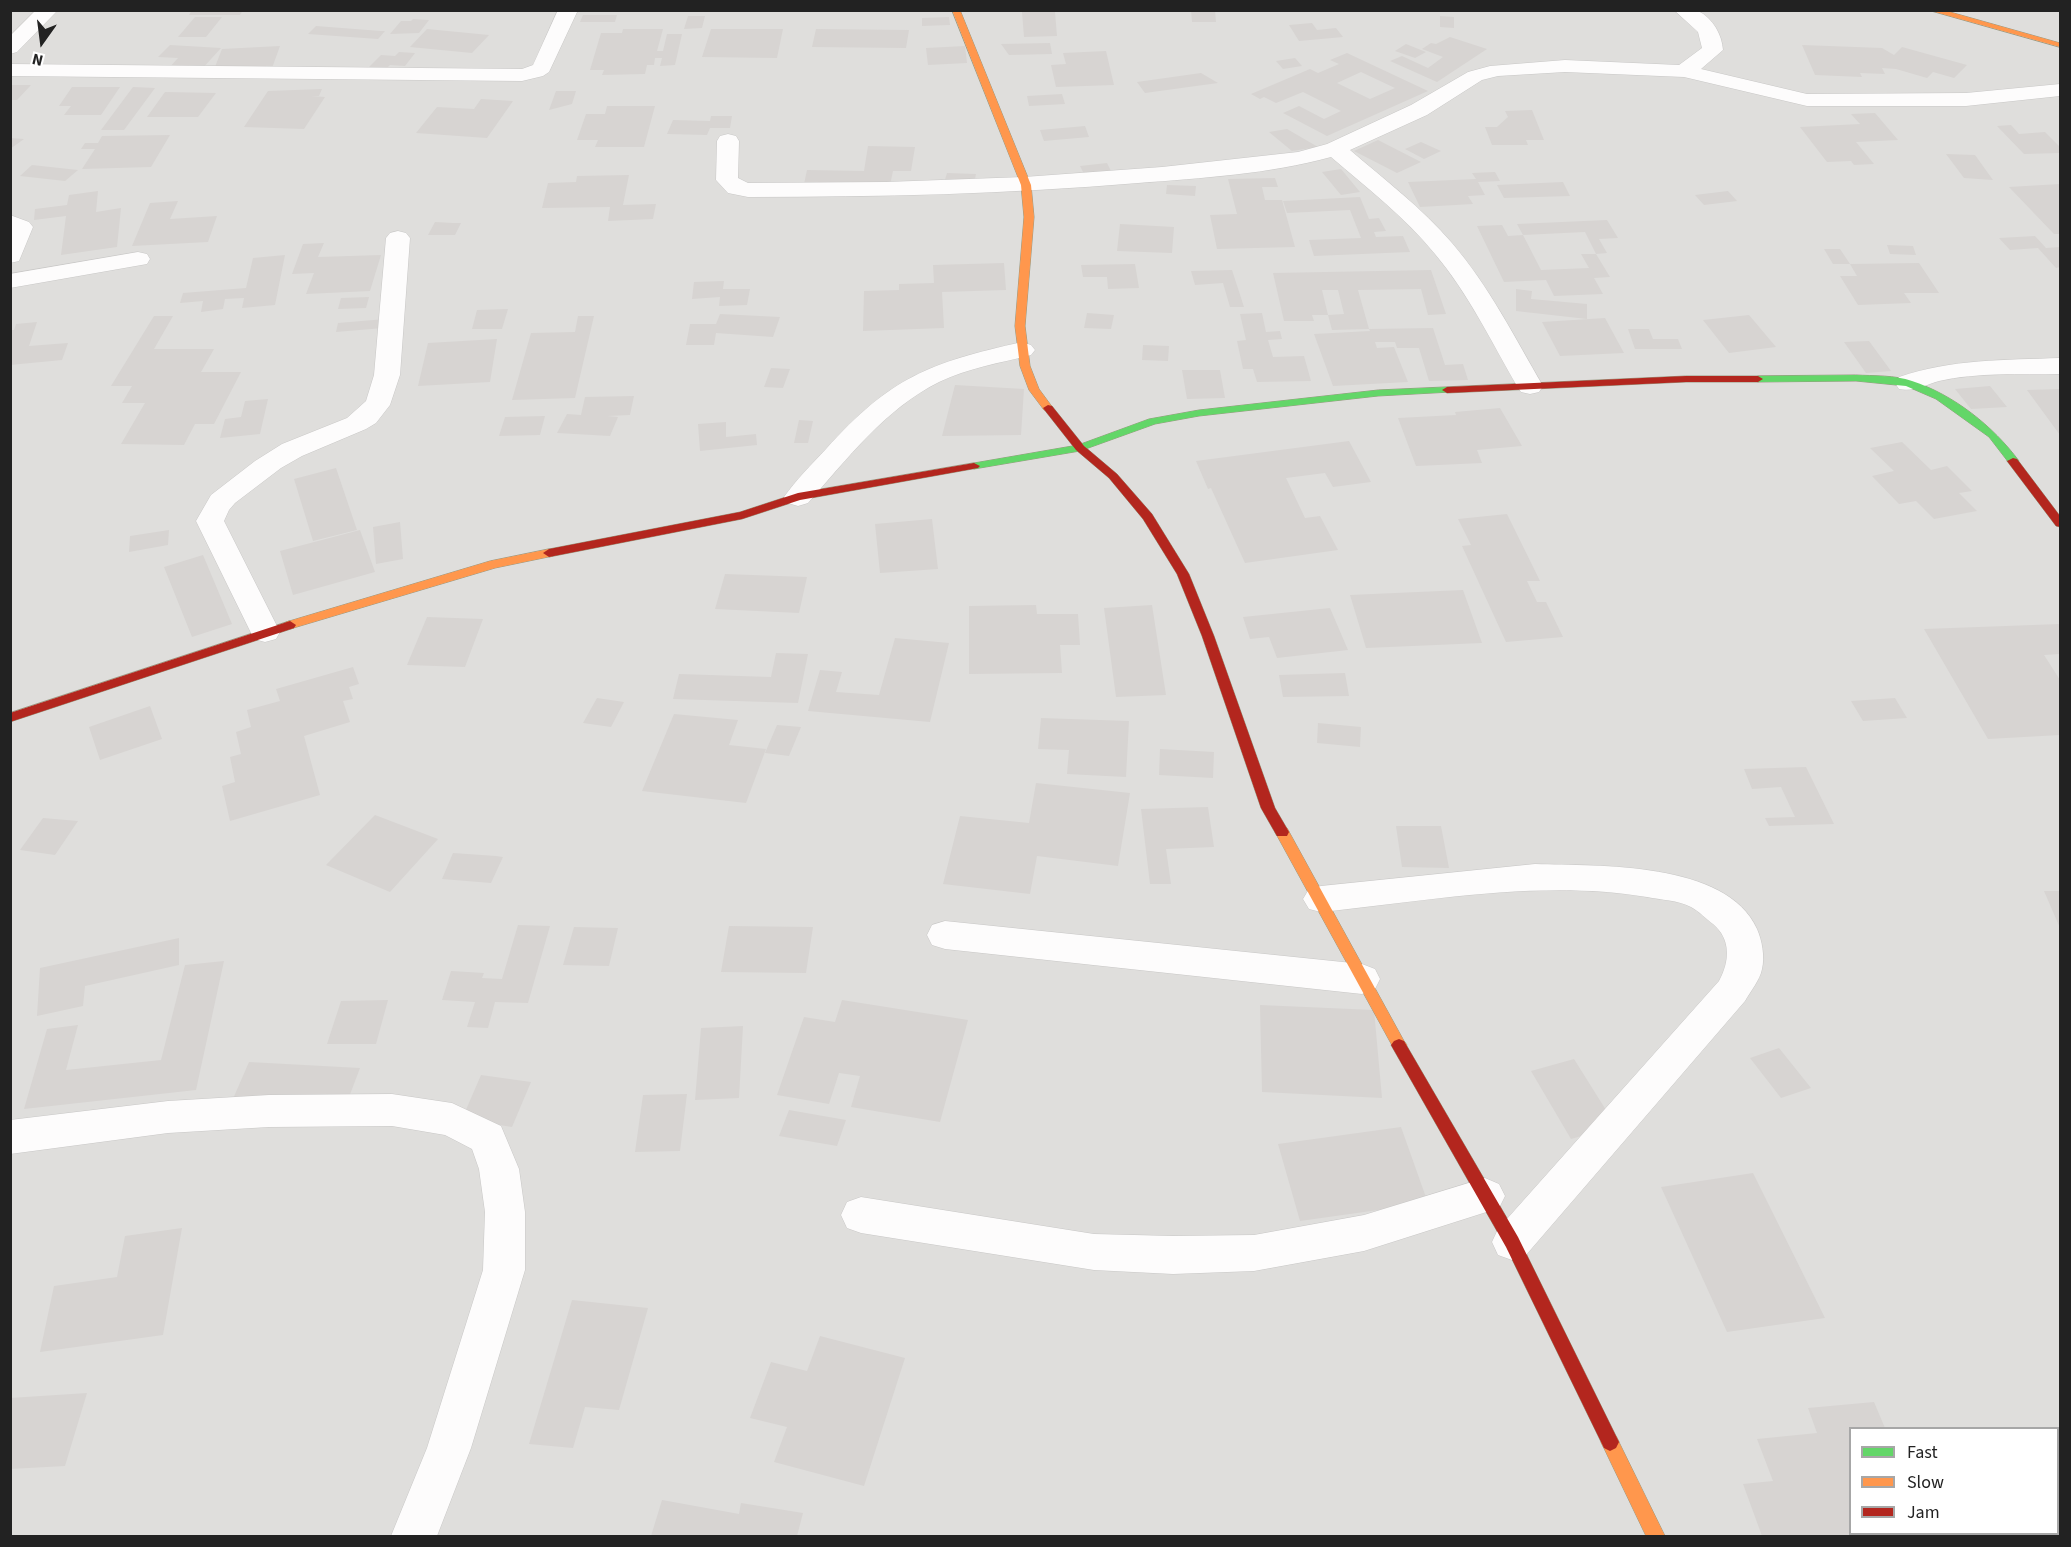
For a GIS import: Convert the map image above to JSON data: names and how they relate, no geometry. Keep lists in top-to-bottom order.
{
  "legend": ["Fast", "Slow", "Jam"],
  "north": "bottom"
}
